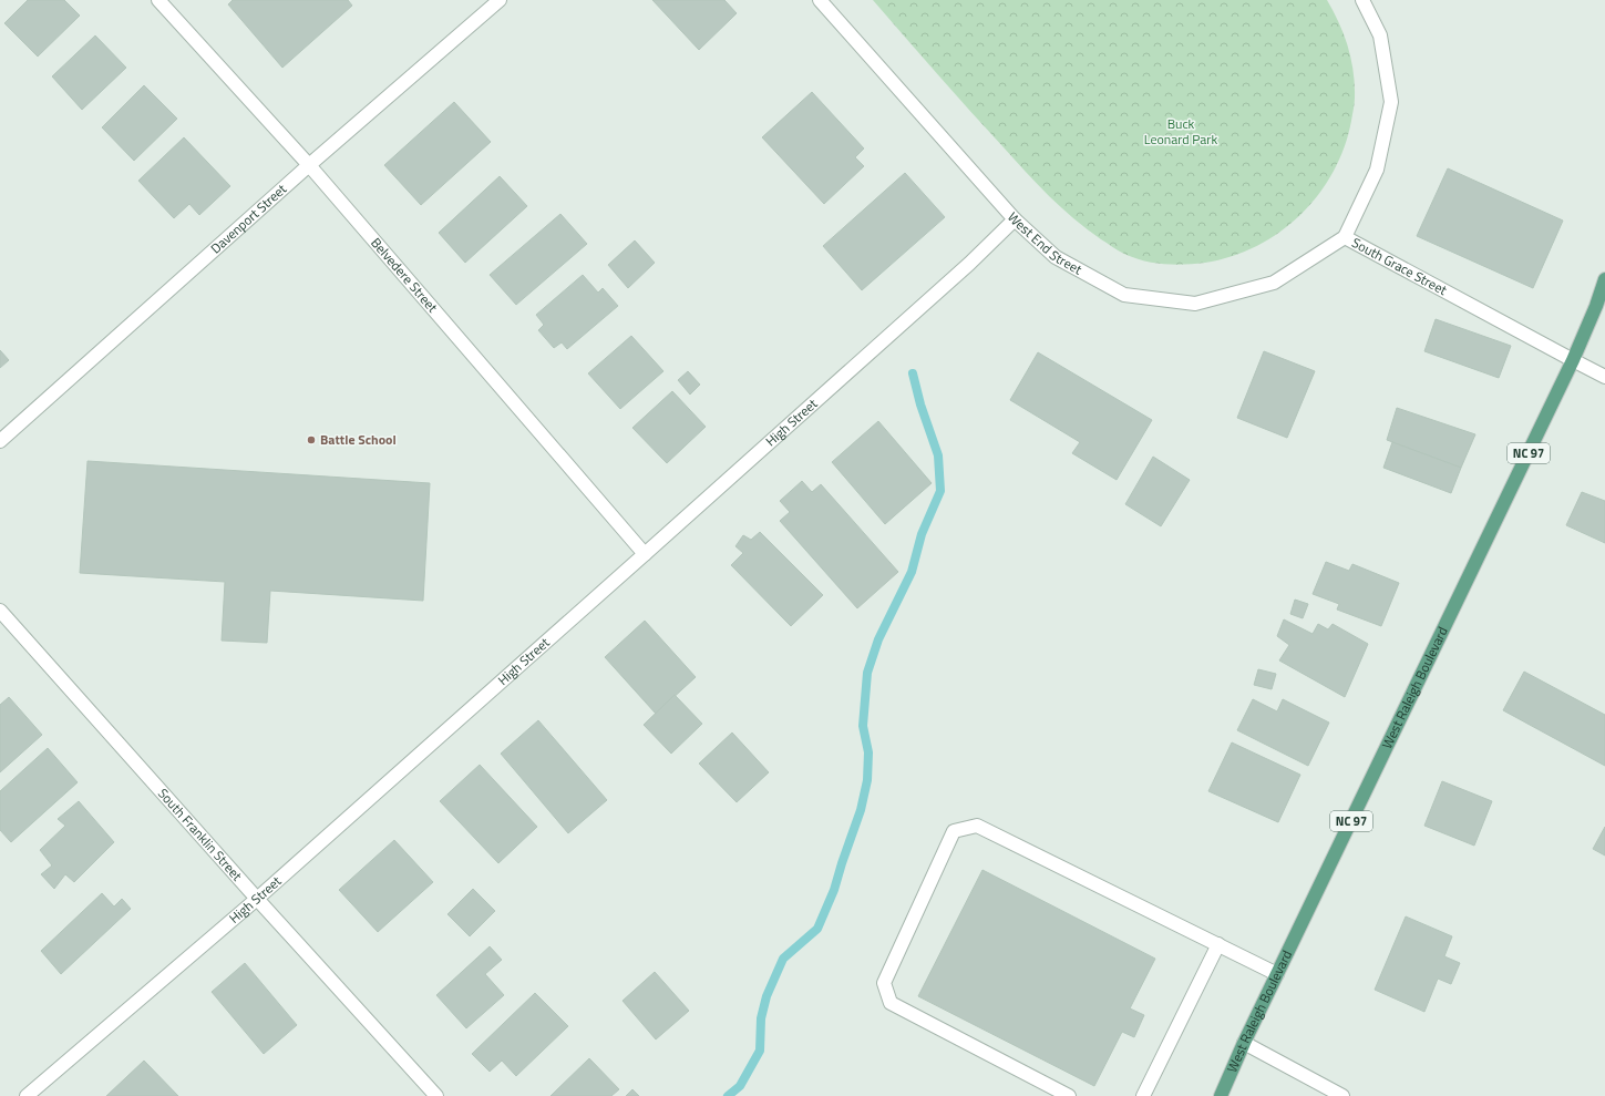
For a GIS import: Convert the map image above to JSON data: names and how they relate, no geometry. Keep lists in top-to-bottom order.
{
  "streets": {
    "main road": ["NC 97", "West Raleigh Boulevard"],
    "street": [
      "Davenport Street",
      "West End Street",
      "South Grace Street",
      "Belvedere Street",
      "High Street",
      "South Franklin Street"
    ]
  },
  "crossings": [
    ["Davenport Street", "Belvedere Street"],
    ["West End Street", "South Grace Street"],
    ["West End Street", "High Street"],
    ["South Grace Street", "West Raleigh Boulevard"],
    ["Belvedere Street", "High Street"],
    ["High Street", "South Franklin Street"]
  ],
  "parks": ["Buck Leonard Park"],
  "places": ["Battle School"]
}
